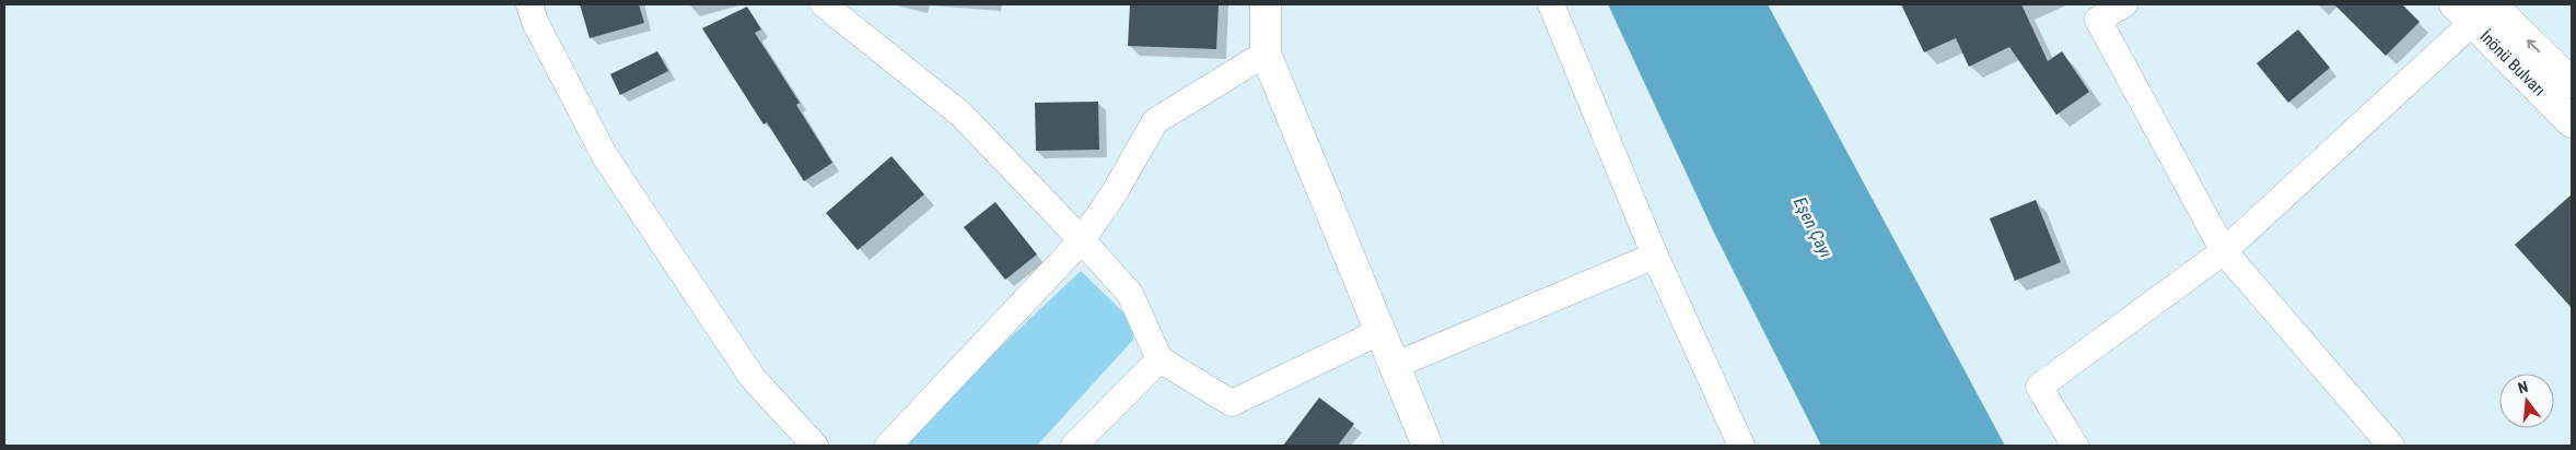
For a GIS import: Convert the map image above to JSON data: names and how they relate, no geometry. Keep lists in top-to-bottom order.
{
  "streets": {
    "street": ["İnönü Bulvarı"]
  },
  "water": ["Eşen Çayı"],
  "north": "top"
}
